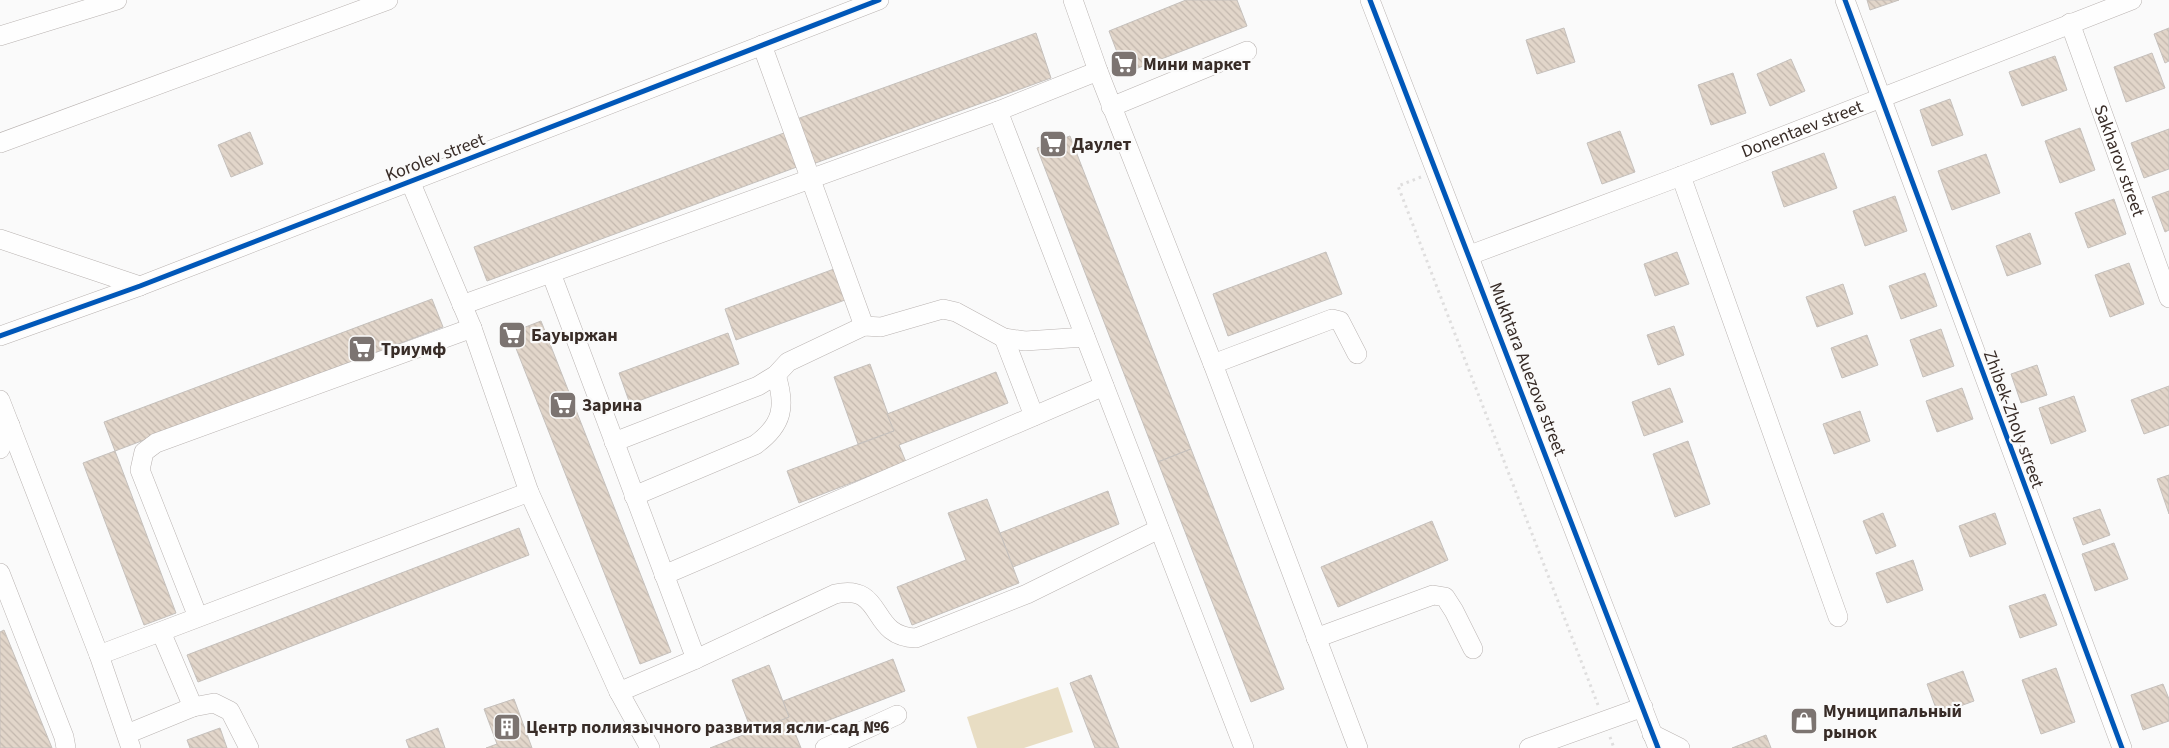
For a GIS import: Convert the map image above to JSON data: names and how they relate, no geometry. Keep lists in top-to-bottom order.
{
  "streets": {
    "street": [
      "Donentaev street",
      "Korolev street",
      "Sakharov street",
      "Mukhtara Auezova street",
      "Zhibek-Zholy street"
    ]
  },
  "crossings": [
    ["Donentaev street", "Sakharov street"],
    ["Donentaev street", "Mukhtara Auezova street"],
    ["Donentaev street", "Zhibek-Zholy street"]
  ],
  "places": {
    "supermarket": [
      "Мини маркет",
      "Даулет",
      "Бауыржан",
      "Триумф",
      "Зарина"
    ],
    "shop": ["Муниципальный рынок"],
    "building": ["Центр полиязычного развития ясли-сад №6"]
  }
}
